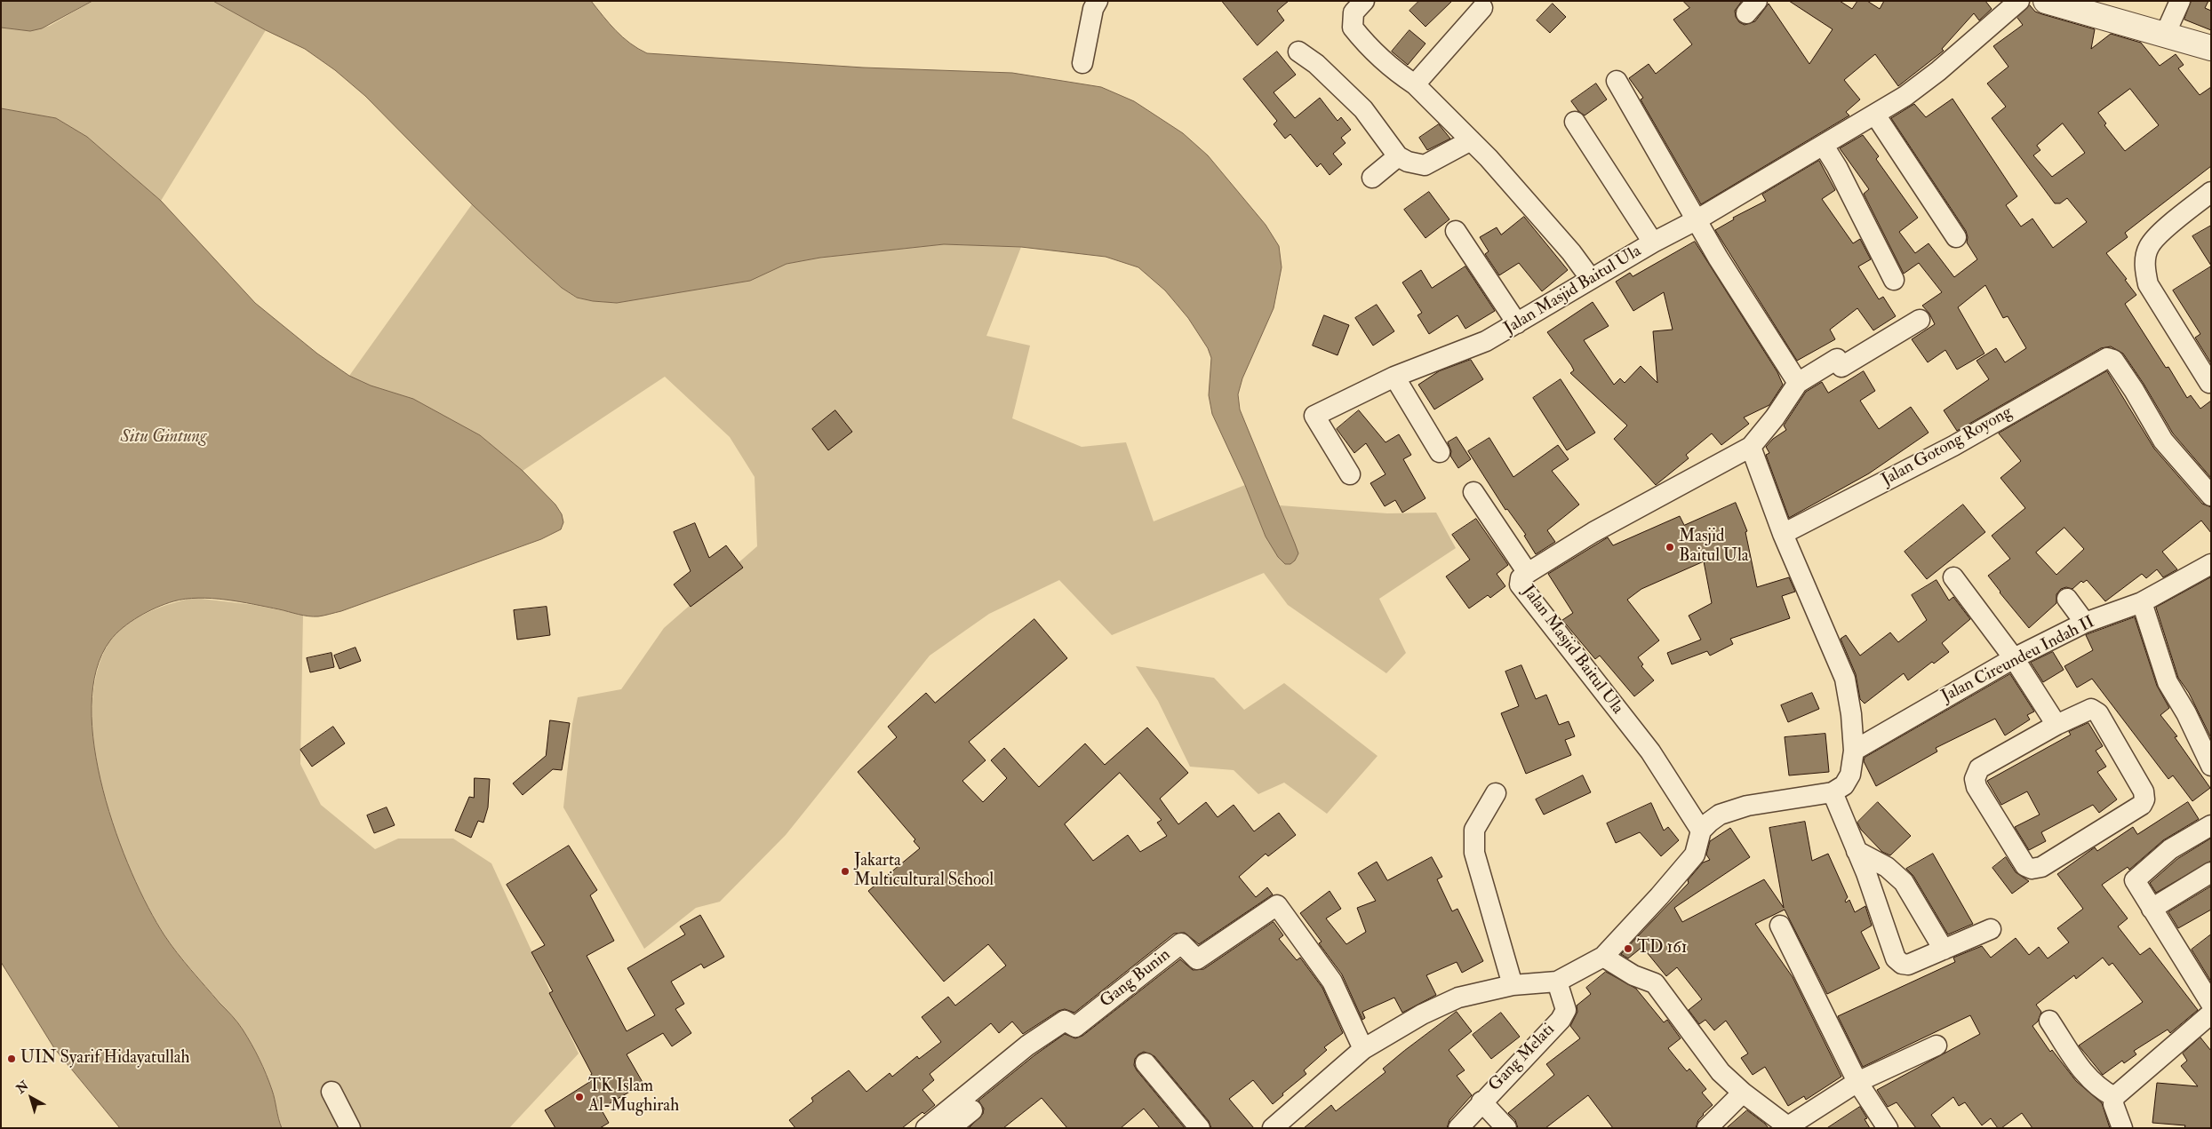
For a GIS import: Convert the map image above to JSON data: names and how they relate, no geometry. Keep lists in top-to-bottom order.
{
  "streets": {
    "street": [
      "Jalan Masjid Baitul Ula",
      "Jalan Gotong Royong",
      "Jalan Cireundeu Indah II",
      "Gang Bunin",
      "Gang Melati"
    ]
  },
  "water": ["Situ Gintung"],
  "places": [
    "Masjid Baitul Ula",
    "Jakarta Multicultural School",
    "TD 161",
    "UIN Syarif Hidayatullah",
    "TK Islam Al-Mughirah"
  ],
  "north": "top left"
}
